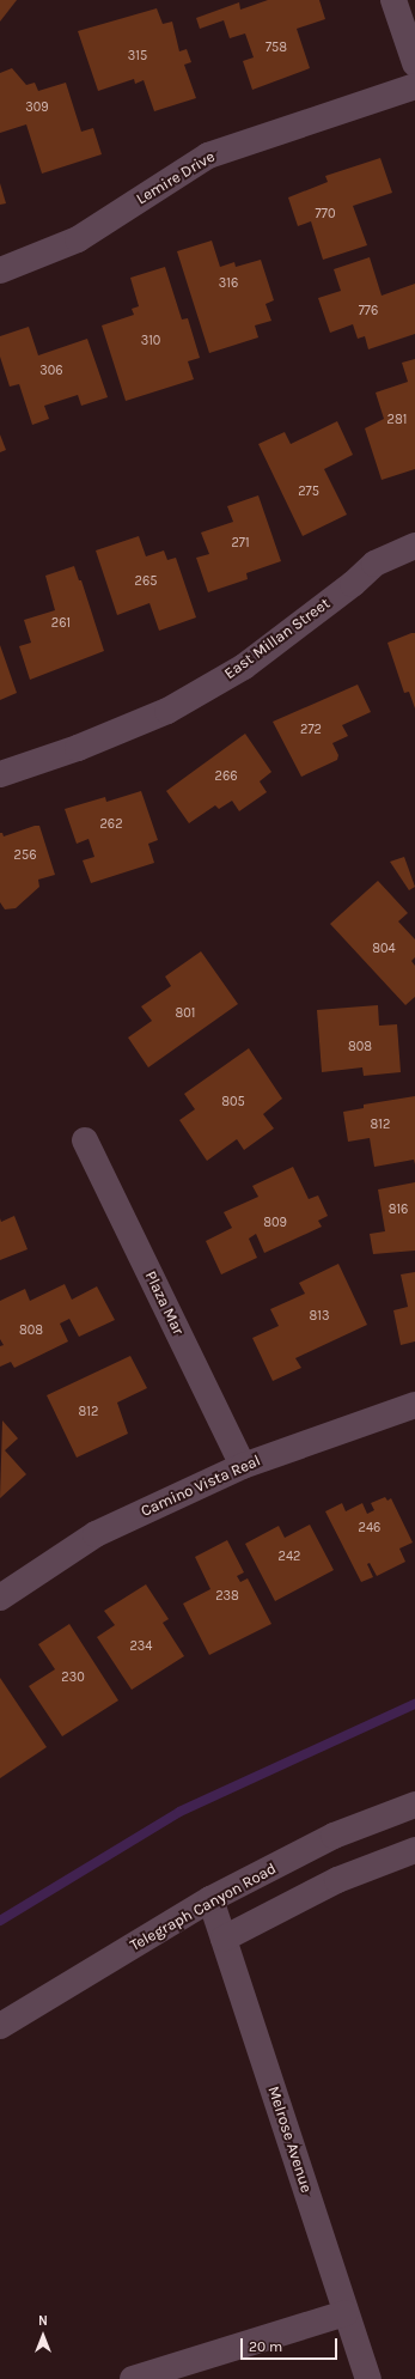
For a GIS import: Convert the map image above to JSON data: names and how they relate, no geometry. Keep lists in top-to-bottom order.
{
  "streets": {
    "street": [
      "Lemire Drive",
      "East Millan Street",
      "Plaza Mar",
      "Camino Vista Real",
      "Telegraph Canyon Road",
      "Melrose Avenue"
    ]
  },
  "crossings": [
    ["Plaza Mar", "Camino Vista Real"],
    ["Telegraph Canyon Road", "Melrose Avenue"]
  ],
  "house_numbers": [
    "758",
    "315",
    "309",
    "770",
    "316",
    "776",
    "310",
    "306",
    "281",
    "275",
    "271",
    "265",
    "261",
    "272",
    "266",
    "262",
    "256",
    "804",
    "801",
    "808",
    "805",
    "812",
    "816",
    "809",
    "813",
    "808",
    "812",
    "246",
    "242",
    "238",
    "234",
    "230"
  ],
  "scale_bar": "20 m",
  "north": "top"
}
